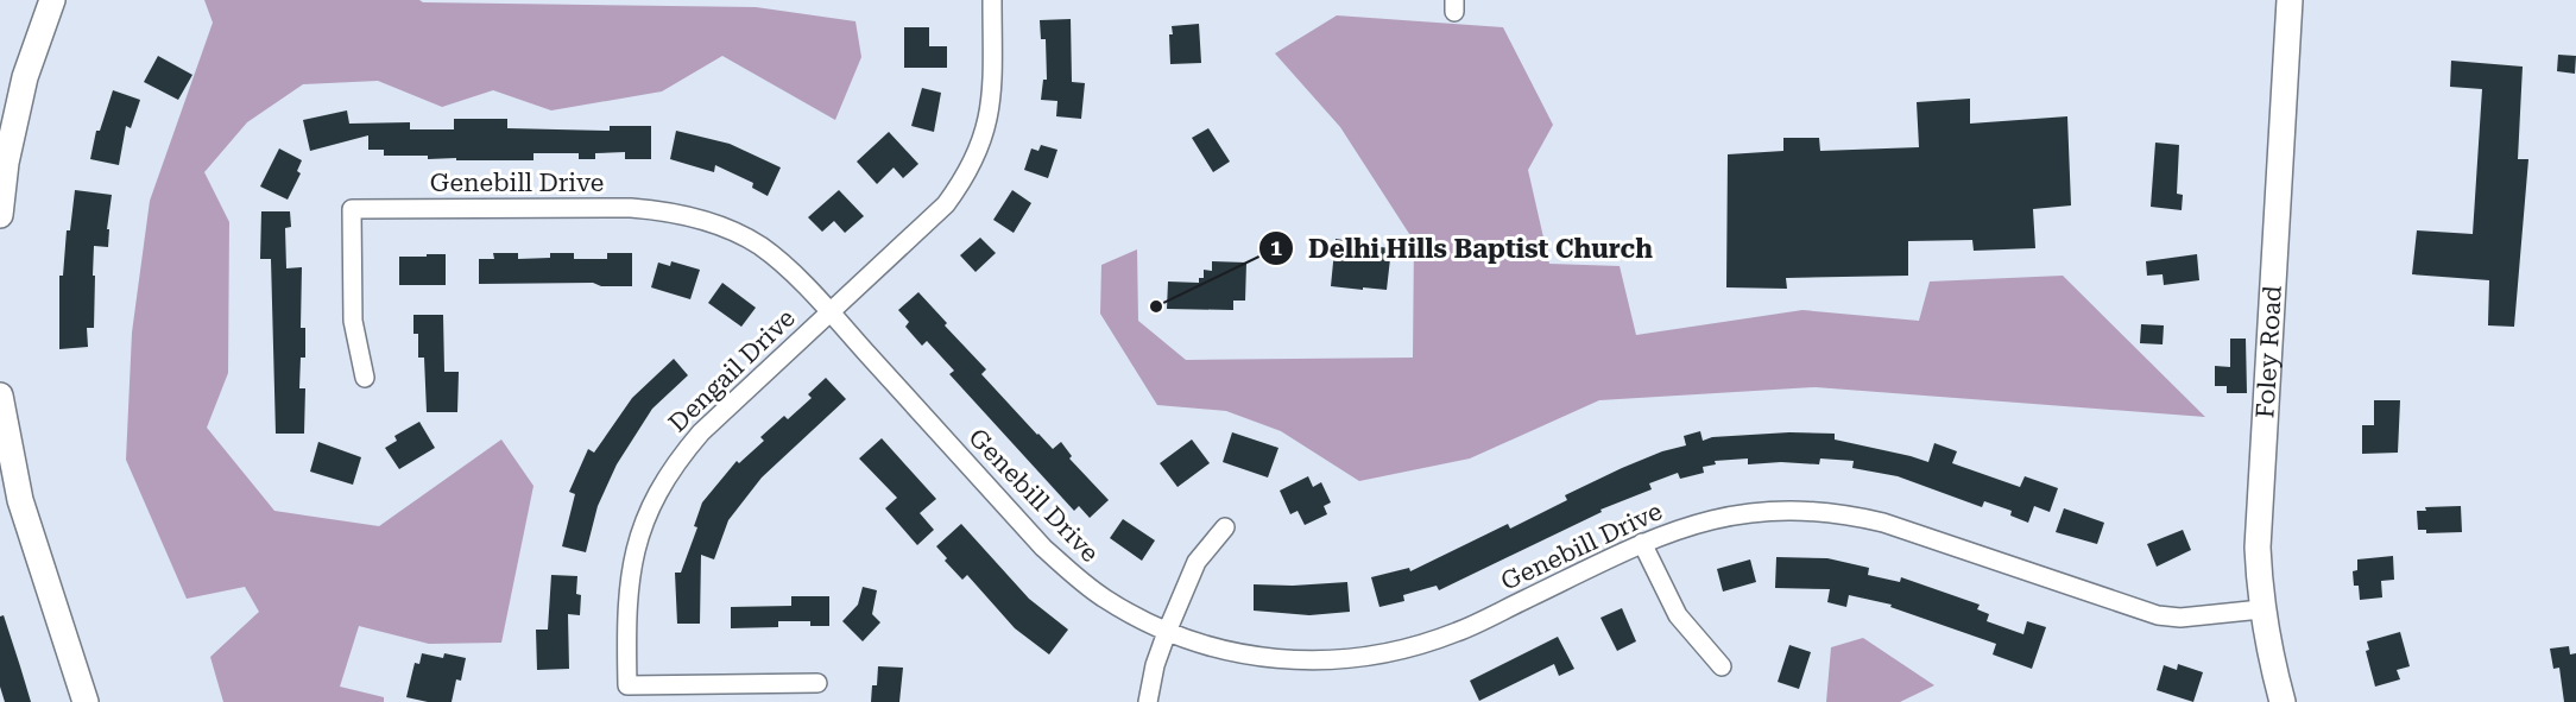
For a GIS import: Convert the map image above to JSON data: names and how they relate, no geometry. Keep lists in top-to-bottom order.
{
  "streets": {
    "street": ["Genebill Drive", "Foley Road", "Dengail Drive"]
  },
  "crossings": [
    ["Genebill Drive", "Foley Road"],
    ["Genebill Drive", "Dengail Drive"]
  ],
  "places": ["Delhi Hills Baptist Church"]
}
